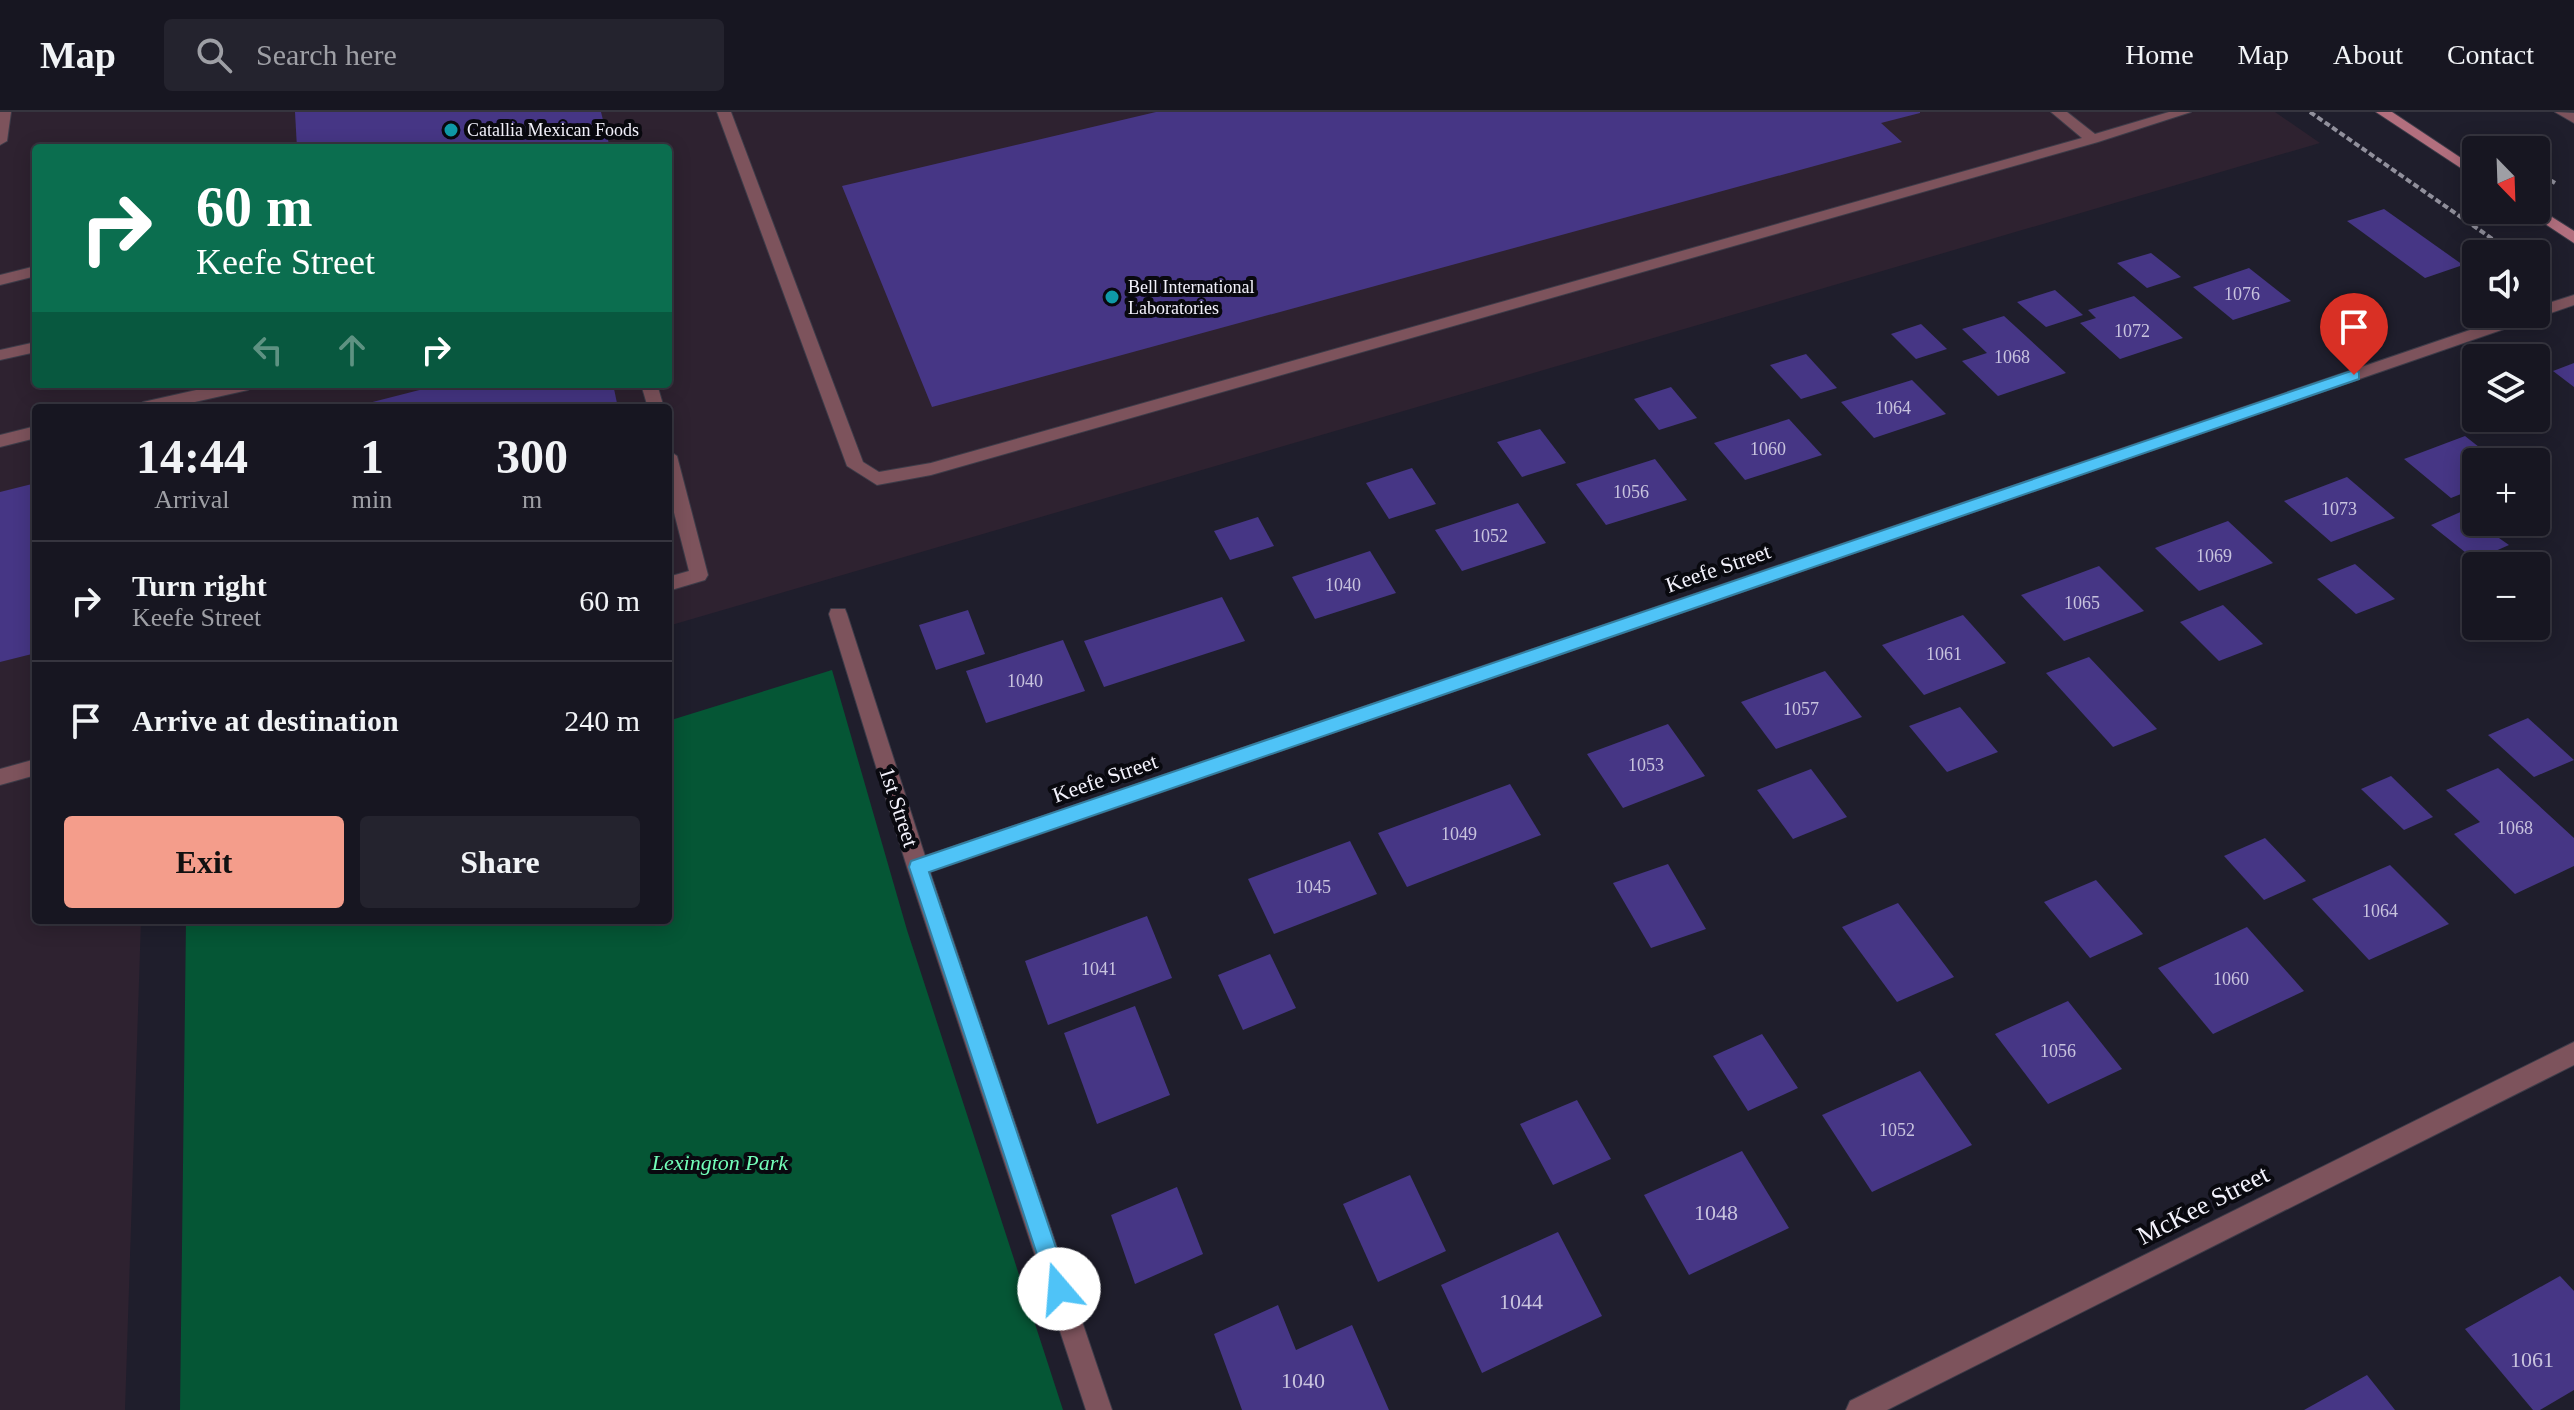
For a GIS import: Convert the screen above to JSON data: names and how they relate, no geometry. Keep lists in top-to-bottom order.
{
  "streets": {
    "street": ["Keefe Street", "1st Street", "McKee Street"]
  },
  "crossings": [
    ["Keefe Street", "1st Street"]
  ],
  "parks": ["Lexington Park"],
  "places": ["Catallia Mexican Foods", "Bell International Laboratories"],
  "house_numbers": [
    "1076",
    "1072",
    "1068",
    "1064",
    "1060",
    "1056",
    "1073",
    "1052",
    "1069",
    "1040",
    "1065",
    "1061",
    "1040",
    "1057",
    "1053",
    "1068",
    "1049",
    "1045",
    "1064",
    "1041",
    "1060",
    "1056",
    "1052",
    "1048",
    "1044",
    "1061",
    "1040"
  ],
  "north": "bottom right",
  "page": {
    "header": "Map",
    "search": "Search here",
    "nav": [
      "Home",
      "Map",
      "About",
      "Contact"
    ],
    "map_buttons": ["+", "−"],
    "turn": ["60 m", "Keefe Street"],
    "eta": [
      "14:44",
      "Arrival",
      "1",
      "min",
      "300",
      "m"
    ],
    "list": [
      {
        "name": "Turn right",
        "note": "Keefe Street",
        "value": "60 m"
      },
      {
        "name": "Arrive at destination",
        "value": "240 m"
      }
    ],
    "buttons": ["Exit", "Share"]
  }
}
